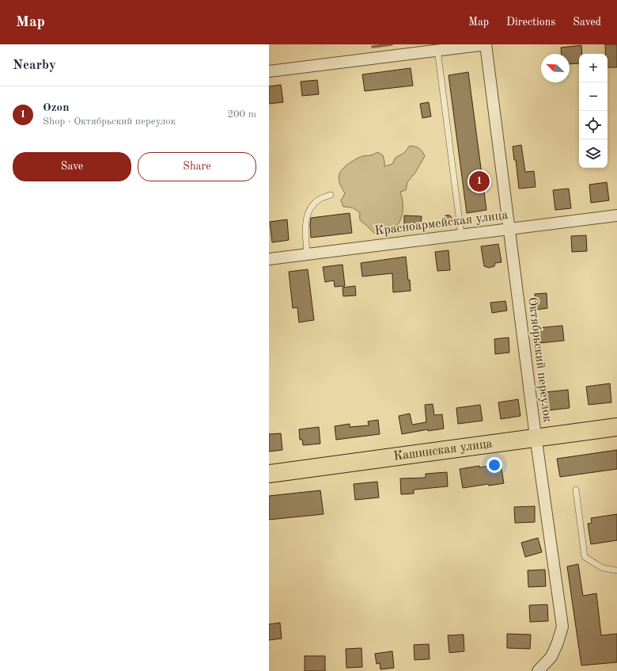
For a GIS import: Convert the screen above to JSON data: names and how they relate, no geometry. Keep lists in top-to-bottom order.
{
  "streets": {
    "main road": ["Кашинская улица"],
    "street": ["Красноармейская улица", "Октябрьский переулок"]
  },
  "crossings": [
    ["Красноармейская улица", "Октябрьский переулок"],
    ["Октябрьский переулок", "Кашинская улица"]
  ],
  "north": "top left",
  "page": {
    "header": "Map",
    "nav": ["Map", "Directions", "Saved"],
    "heading": "Nearby",
    "map_buttons": ["+", "−"],
    "list": [
      {
        "mark": "1",
        "name": "Ozon",
        "note": "Shop · Октябрьский переулок",
        "value": "200 m"
      }
    ],
    "buttons": ["Save", "Share"],
    "pins": "1"
  }
}
